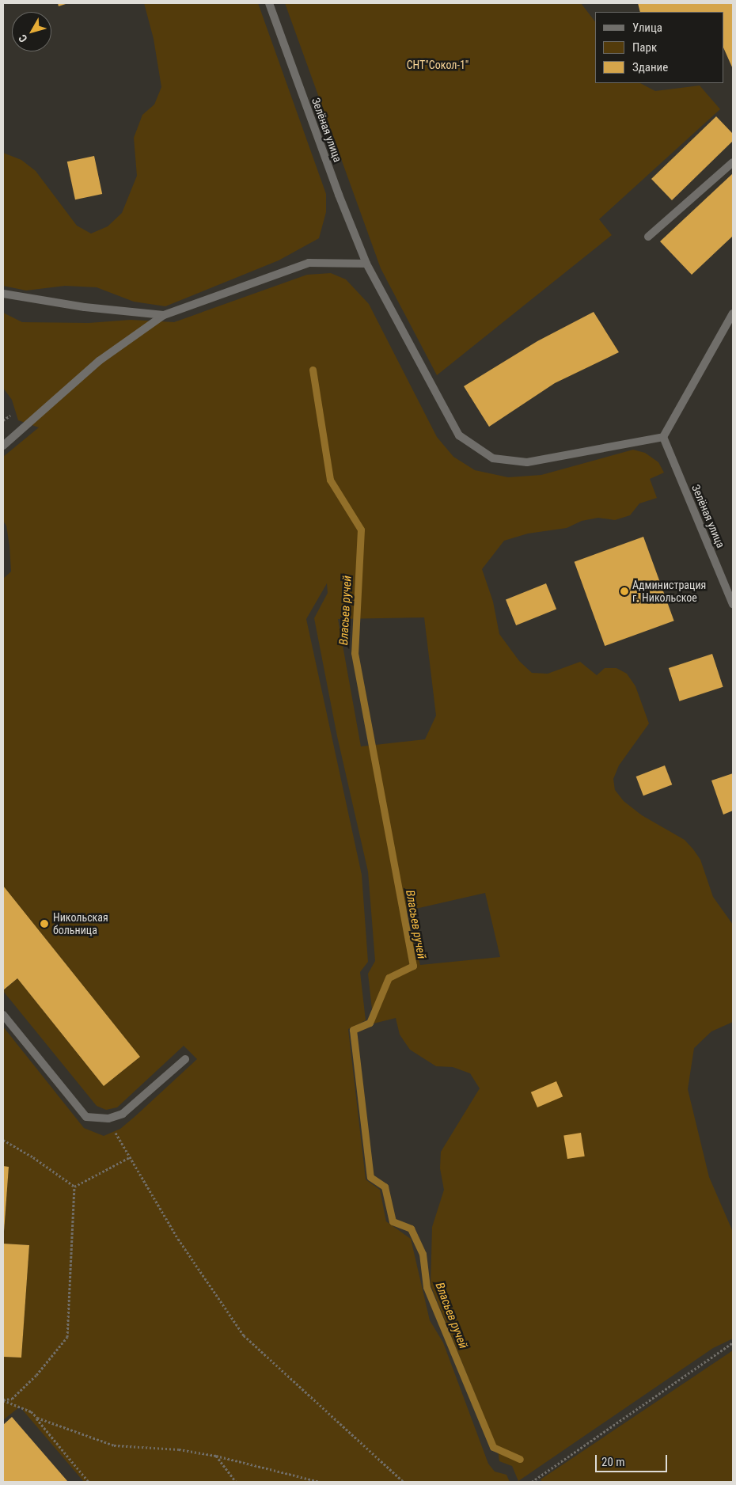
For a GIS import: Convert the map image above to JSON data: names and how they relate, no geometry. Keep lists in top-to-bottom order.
{
  "streets": {
    "street": ["Зелёная улица"]
  },
  "water": ["Власьев ручей"],
  "parks": ["СНТ\"Сокол-1\""],
  "places": ["Администрация г. Никольское", "Никольская больница"],
  "legend": ["Улица", "Парк", "Здание"],
  "scale_bar": "20 m",
  "north": "bottom left"
}
